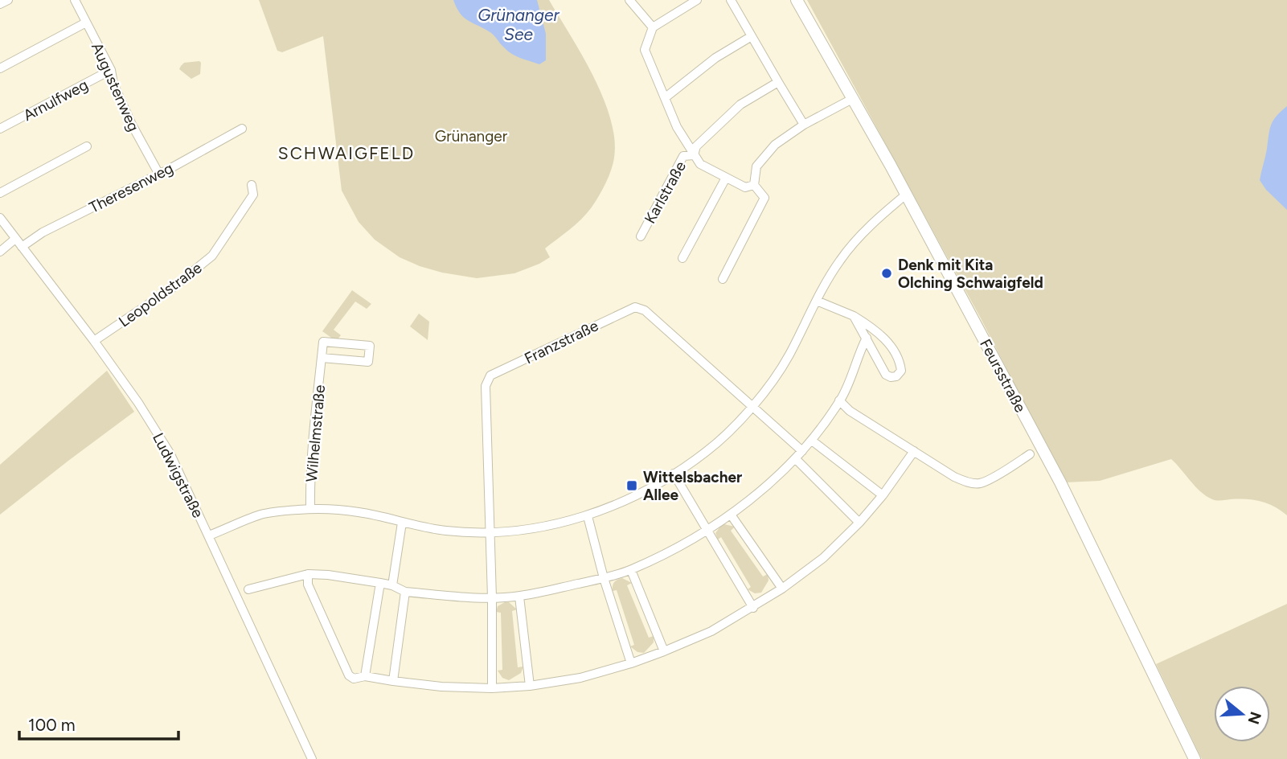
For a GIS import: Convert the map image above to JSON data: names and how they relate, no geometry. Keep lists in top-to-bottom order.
{
  "streets": {
    "street": [
      "Augustenweg",
      "Arnulfweg",
      "Theresenweg",
      "Karlstraße",
      "Leopoldstraße",
      "Franzstraße",
      "Feursstraße",
      "Wilhelmstraße",
      "Ludwigstraße"
    ]
  },
  "crossings": [
    ["Augustenweg", "Arnulfweg"],
    ["Augustenweg", "Theresenweg"],
    ["Theresenweg", "Ludwigstraße"],
    ["Leopoldstraße", "Ludwigstraße"]
  ],
  "districts": ["SCHWAIGFELD"],
  "water": ["Grünanger See"],
  "parks": ["Grünanger"],
  "places": {
    "other": ["Denk mit Kita Olching Schwaigfeld"],
    "transit": ["Wittelsbacher Allee"]
  },
  "scale_bar": "100 m",
  "north": "right"
}
